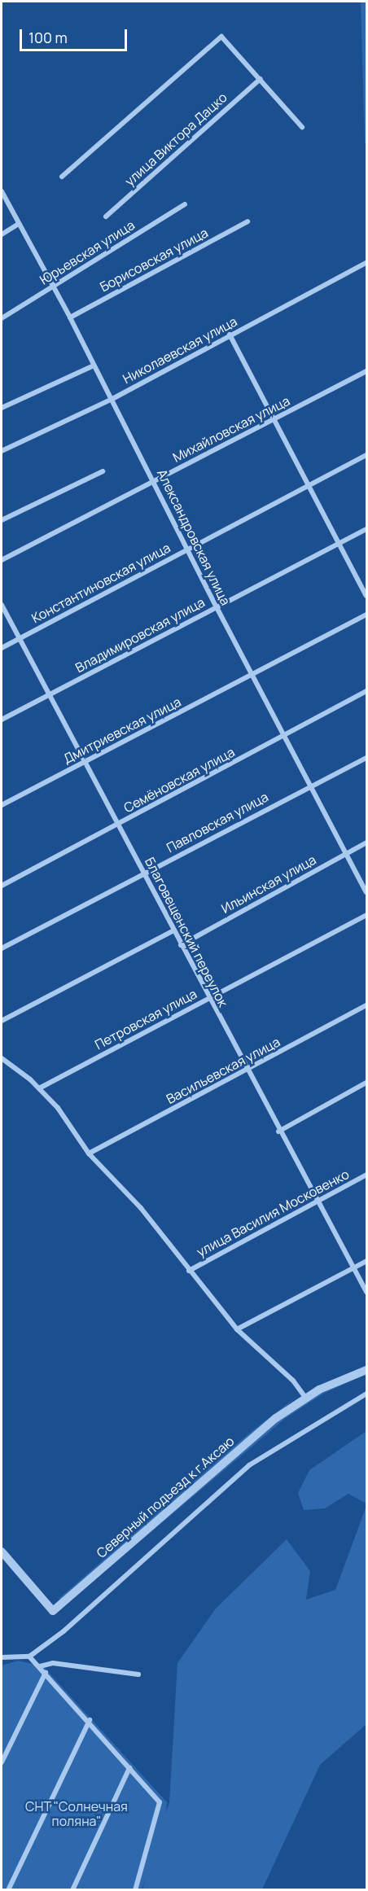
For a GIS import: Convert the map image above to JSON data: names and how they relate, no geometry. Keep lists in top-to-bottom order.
{
  "streets": {
    "street": [
      "улица Виктора Дацко",
      "Юрьевская улица",
      "Борисовская улица",
      "Николаевская улица",
      "Михайловская улица",
      "Александровская улица",
      "Константиновская улица",
      "Владимировская улица",
      "Дмитриевская улица",
      "Семёновская улица",
      "Павловская улица",
      "Ильинская улица",
      "Благовещенский переулок",
      "Петровская улица",
      "Васильевская улица",
      "улица Василия Московенко",
      "Северный подъезд к г.Аксаю"
    ]
  },
  "crossings": [
    ["Юрьевская улица", "Александровская улица"],
    ["Борисовская улица", "Александровская улица"],
    ["Николаевская улица", "Александровская улица"],
    ["Михайловская улица", "Александровская улица"],
    ["Александровская улица", "Константиновская улица"],
    ["Александровская улица", "Владимировская улица"],
    ["Александровская улица", "Дмитриевская улица"],
    ["Александровская улица", "Семёновская улица"],
    ["Александровская улица", "Павловская улица"],
    ["Александровская улица", "Ильинская улица"],
    ["Константиновская улица", "Благовещенский переулок"],
    ["Владимировская улица", "Благовещенский переулок"],
    ["Дмитриевская улица", "Благовещенский переулок"],
    ["Семёновская улица", "Благовещенский переулок"],
    ["Павловская улица", "Благовещенский переулок"],
    ["Ильинская улица", "Благовещенский переулок"],
    ["Благовещенский переулок", "Петровская улица"],
    ["Благовещенский переулок", "Васильевская улица"],
    ["Благовещенский переулок", "улица Василия Московенко"]
  ],
  "parks": ["СНТ \"Солнечная поляна\""],
  "scale_bar": "100 m"
}
